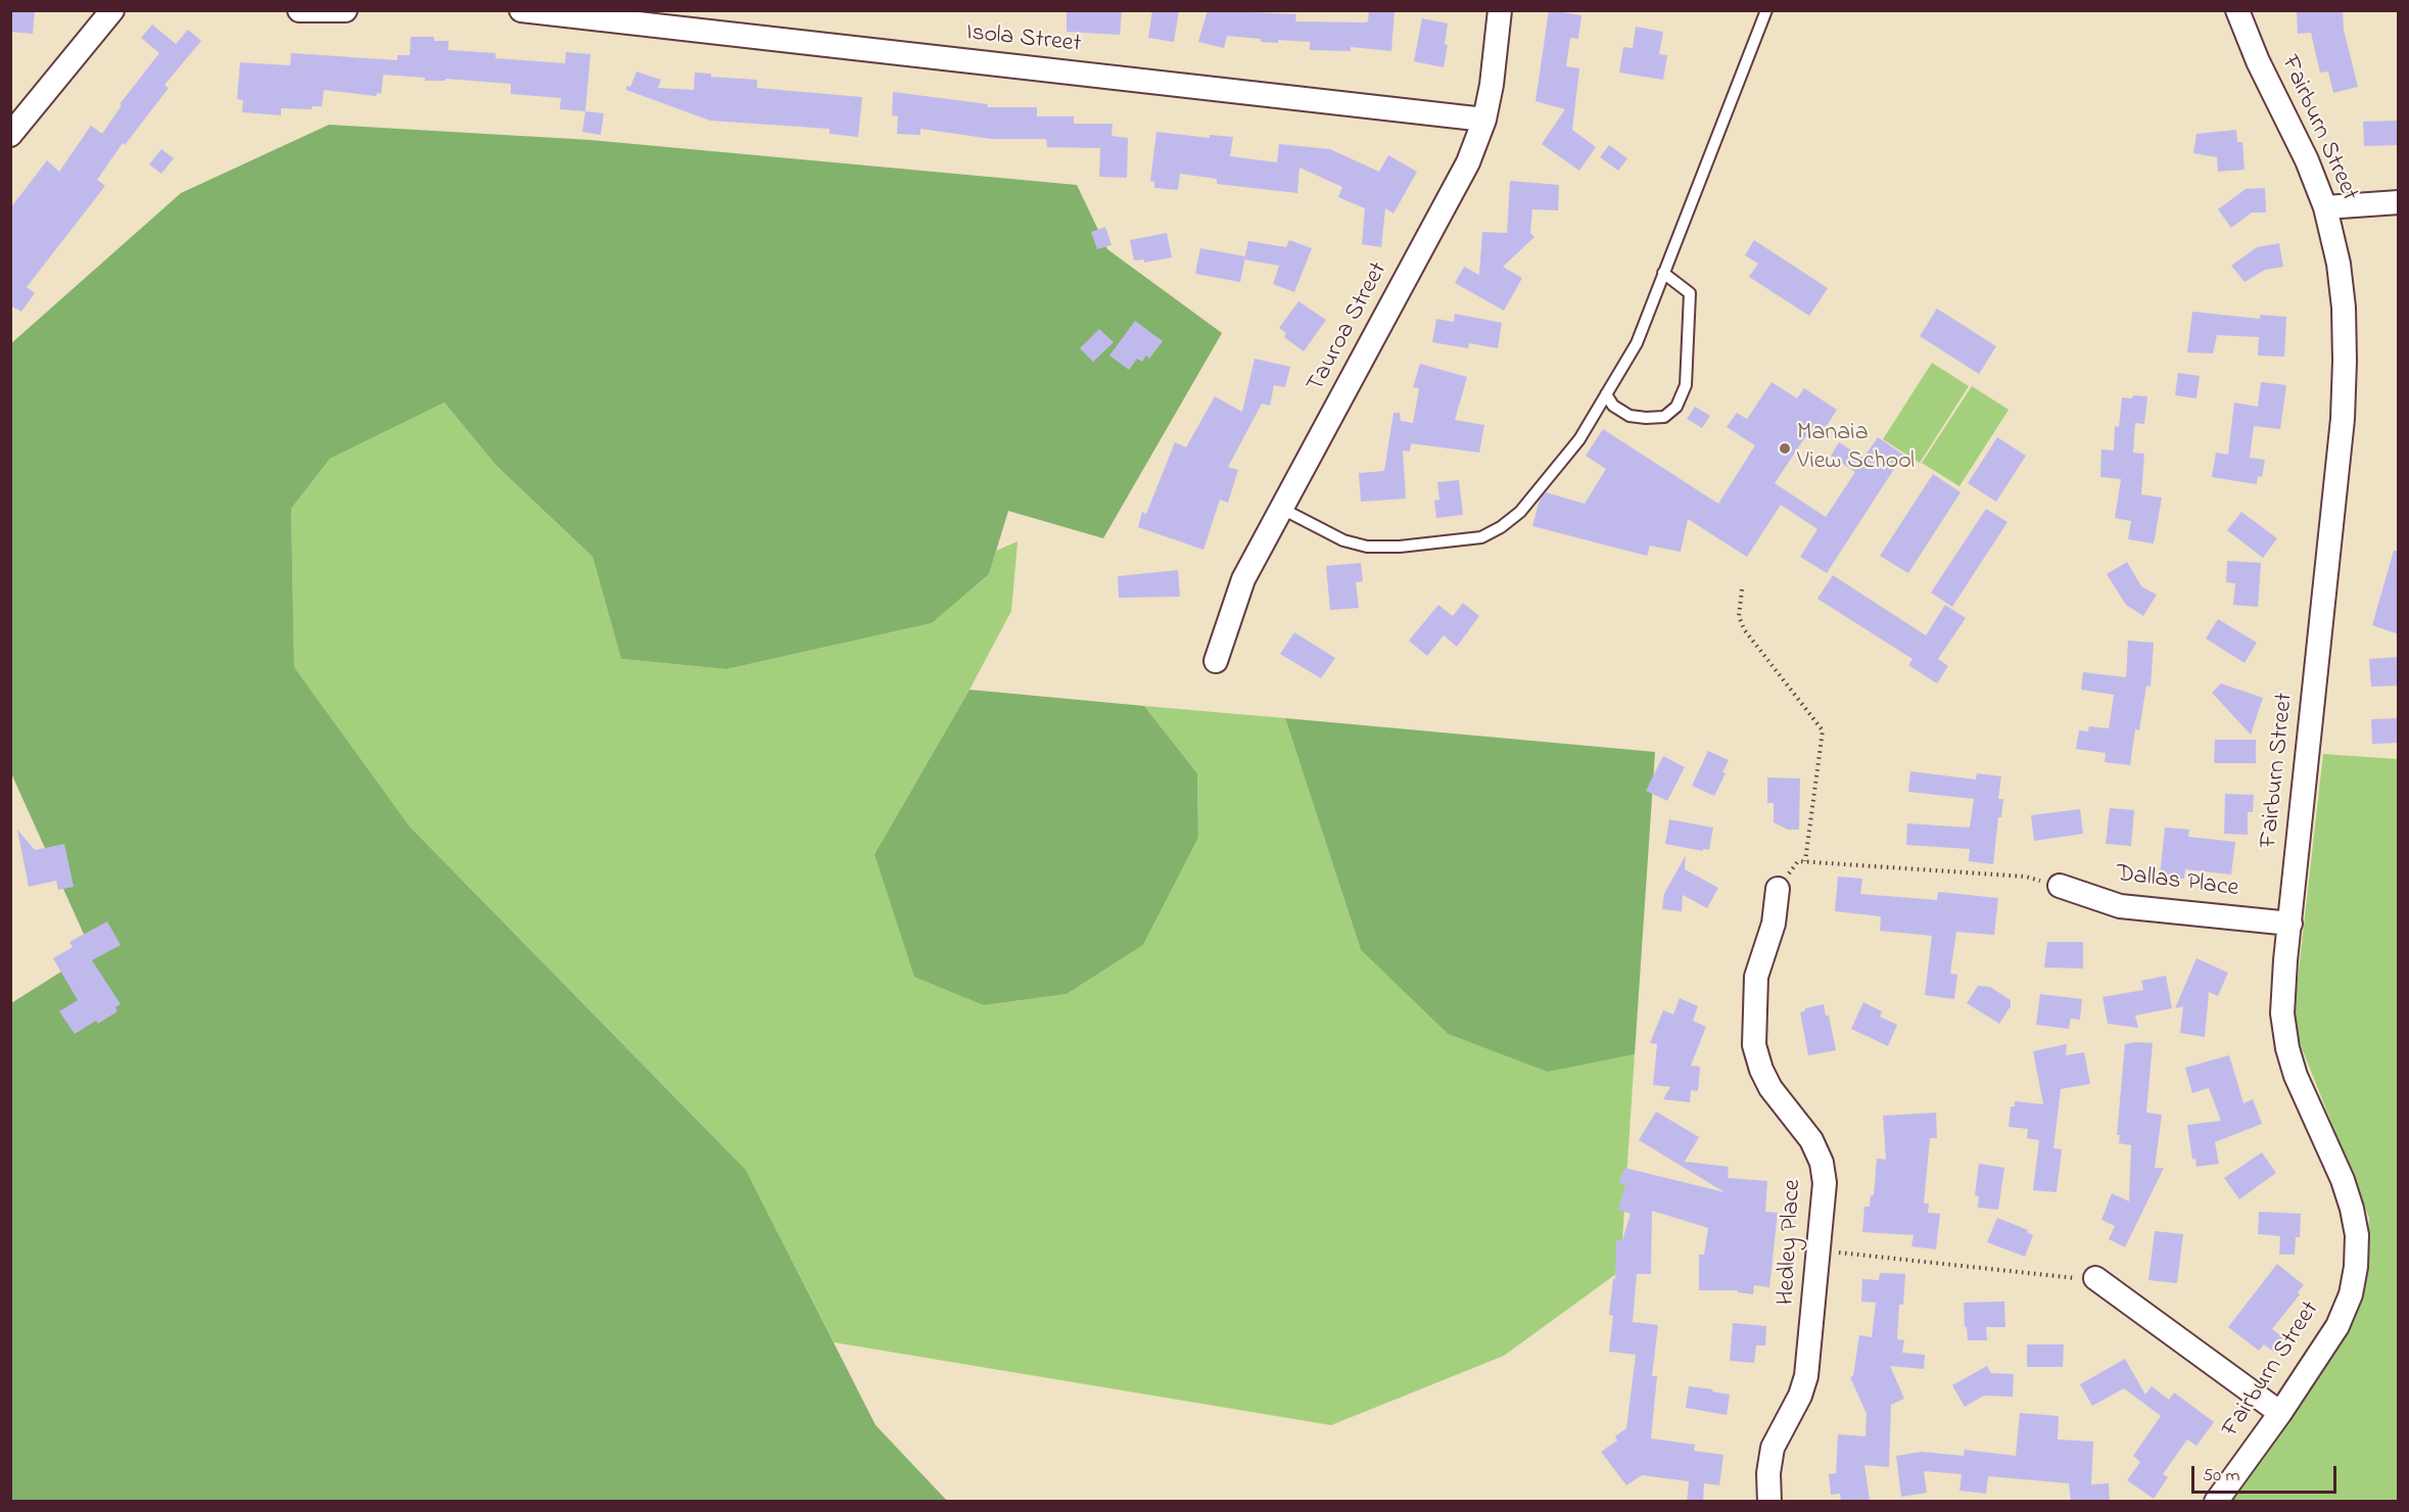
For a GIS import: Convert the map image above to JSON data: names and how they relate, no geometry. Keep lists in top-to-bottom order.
{
  "streets": {
    "street": [
      "Isola Street",
      "Fairburn Street",
      "Tauroa Street",
      "Dallas Place",
      "Hedley Place"
    ]
  },
  "crossings": [
    ["Isola Street", "Tauroa Street"],
    ["Fairburn Street", "Dallas Place"]
  ],
  "places": ["Manaia View School"],
  "scale_bar": "50 m"
}
